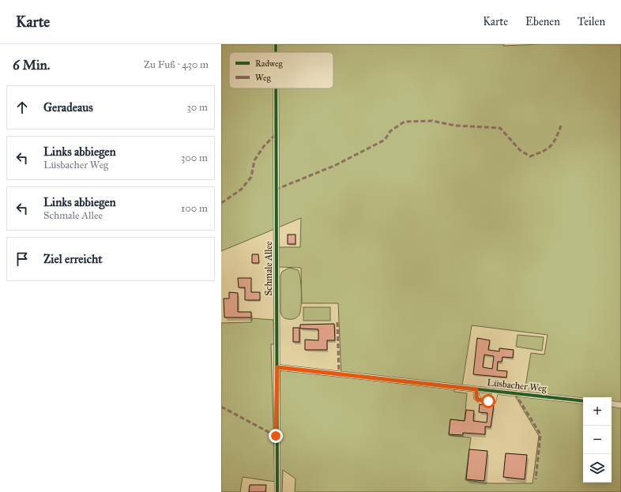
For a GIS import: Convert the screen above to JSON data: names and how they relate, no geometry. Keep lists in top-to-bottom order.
{
  "streets": {
    "street": ["Schmale Allee", "Lüsbacher Weg"]
  },
  "crossings": [
    ["Schmale Allee", "Lüsbacher Weg"]
  ],
  "legend": ["Radweg", "Weg"],
  "page": {
    "header": "Karte",
    "nav": ["Karte", "Ebenen", "Teilen"],
    "heading": ["6 Min.", "Zu Fuß · 430 m"],
    "list": [
      ["Geradeaus", "30 m"],
      ["Links abbiegen", "Lüsbacher Weg", "300 m"],
      ["Links abbiegen", "Schmale Allee", "100 m"],
      "Ziel erreicht"
    ],
    "map_buttons": ["+", "−"]
  }
}
